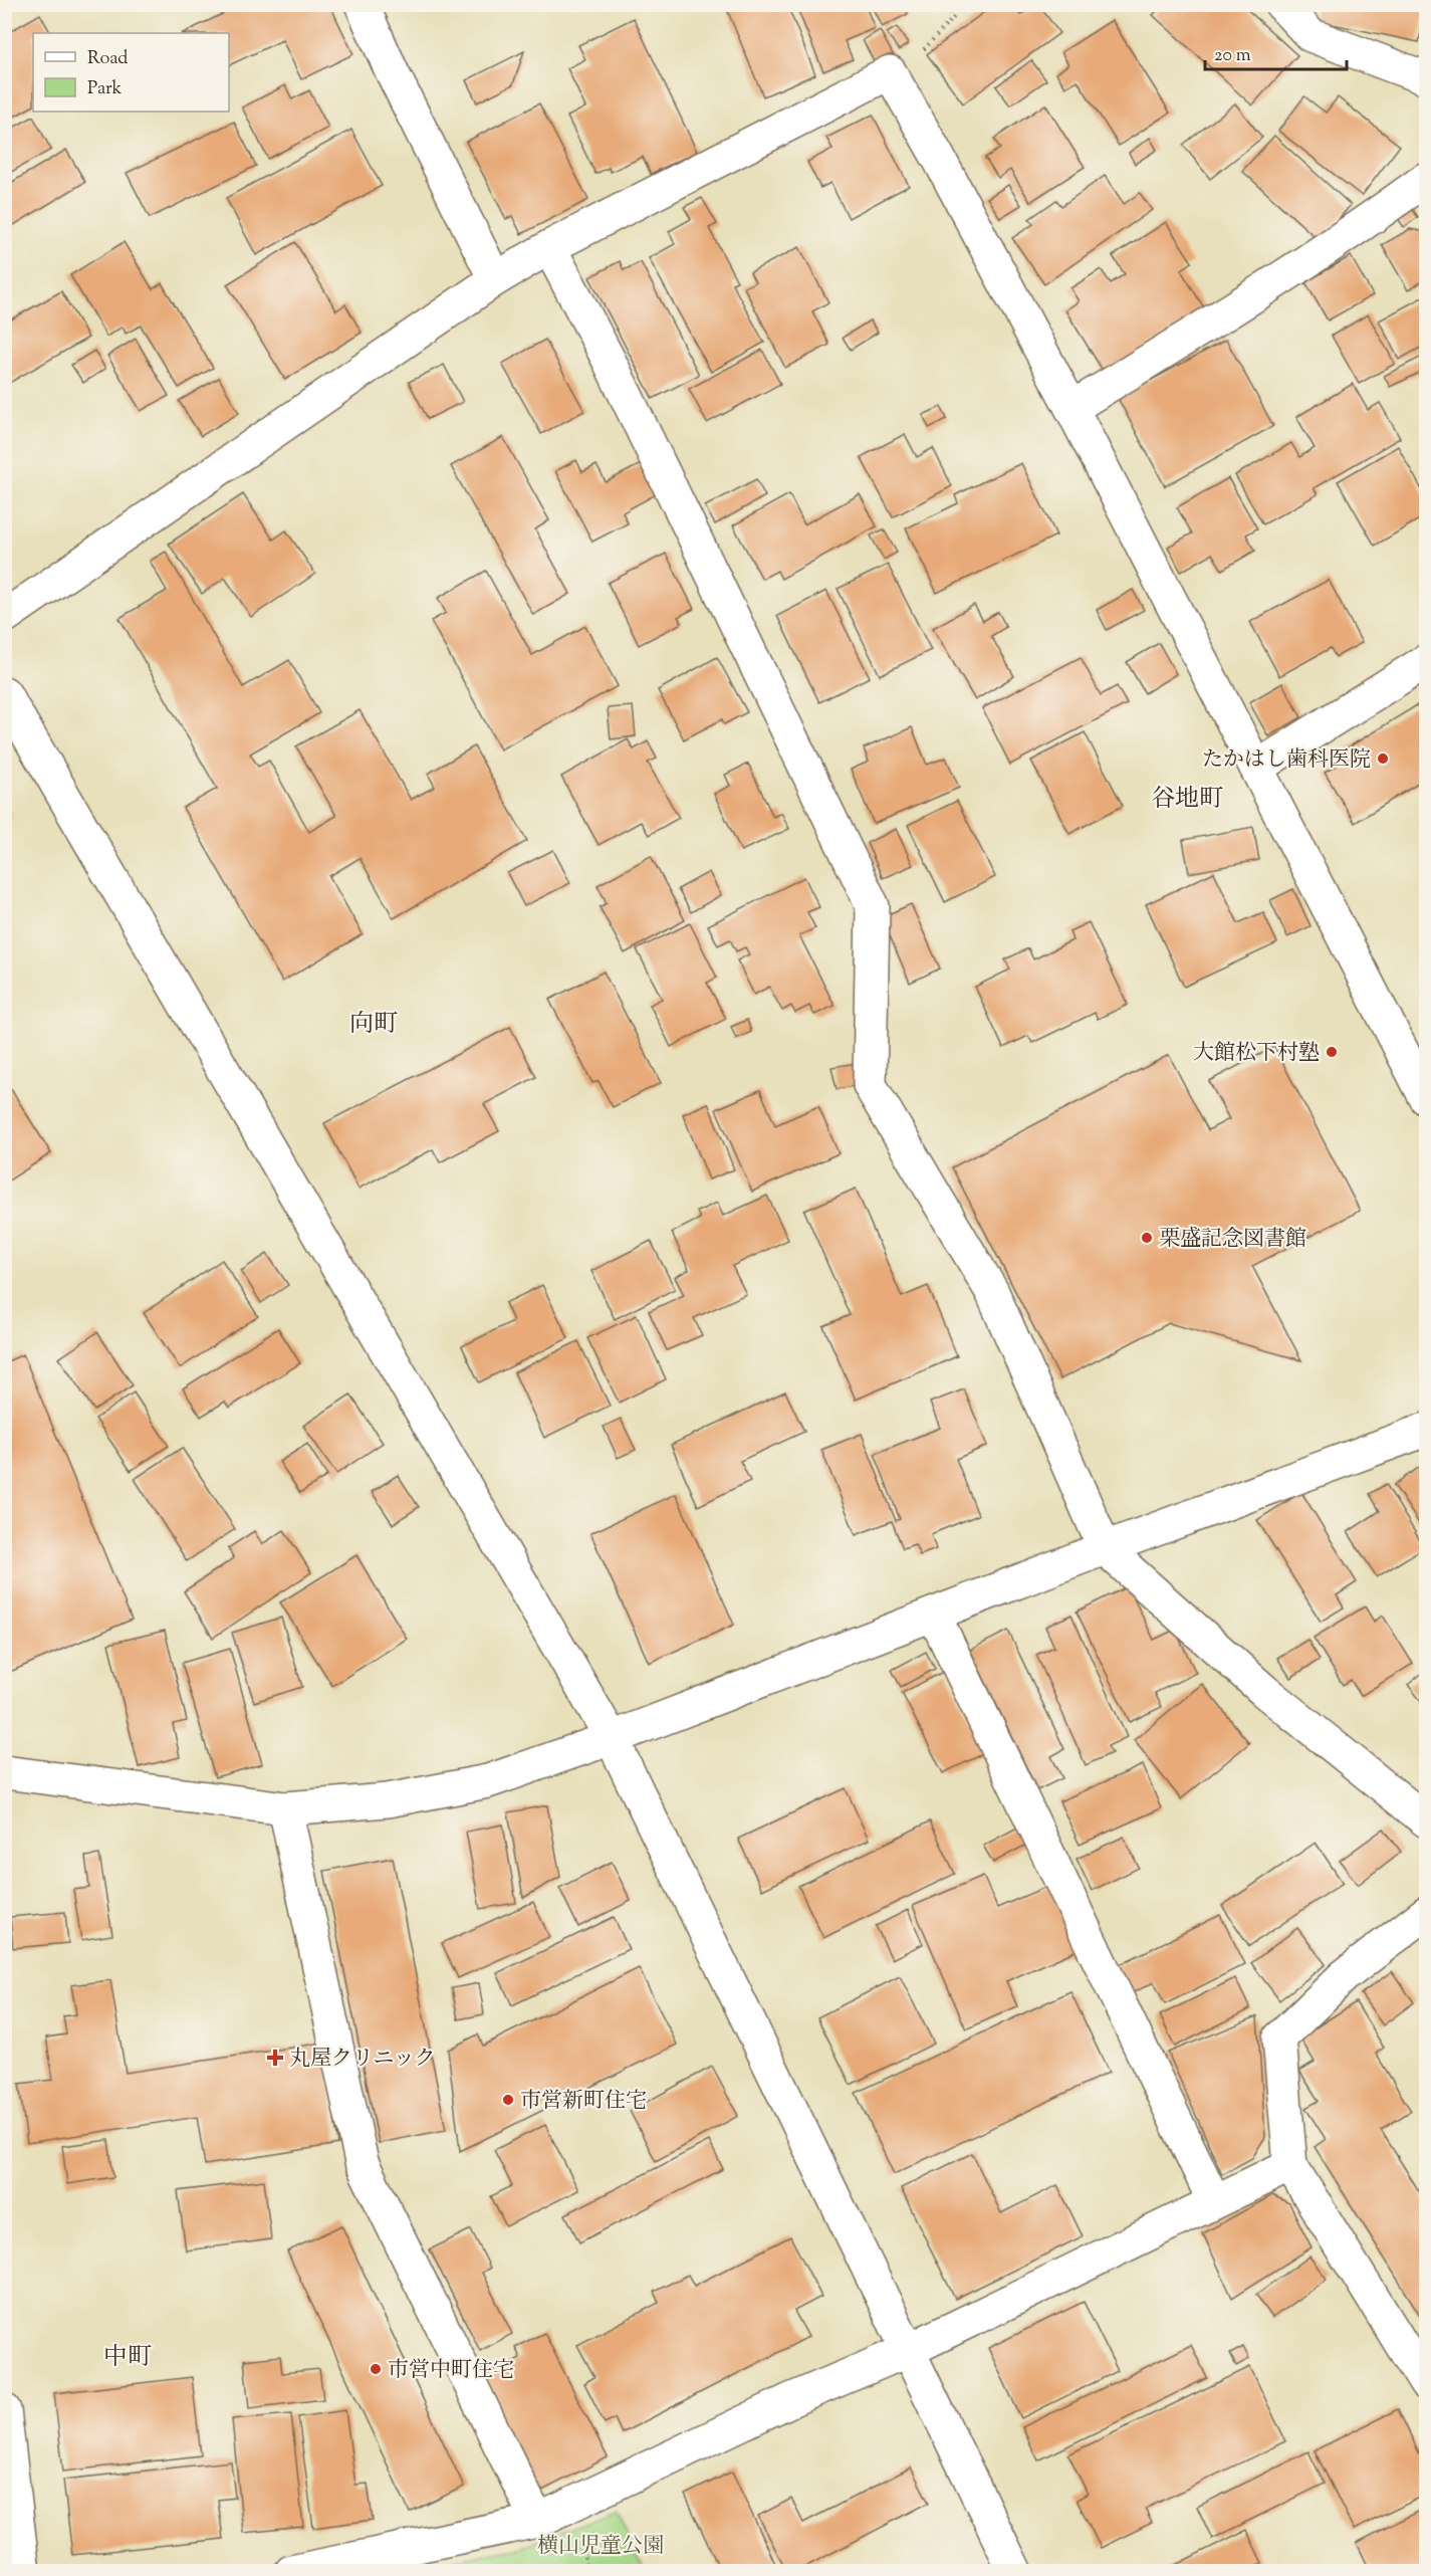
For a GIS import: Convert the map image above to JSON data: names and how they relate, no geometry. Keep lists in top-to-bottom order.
{
  "districts": ["谷地町", "向町", "中町"],
  "parks": ["横山児童公園"],
  "places": {
    "other": [
      "たかはし歯科医院",
      "大館松下村塾",
      "栗盛記念図書館",
      "市営新町住宅",
      "市営中町住宅"
    ],
    "health": ["丸屋クリニック"]
  },
  "legend": ["Road", "Park"],
  "scale_bar": "20 m"
}
